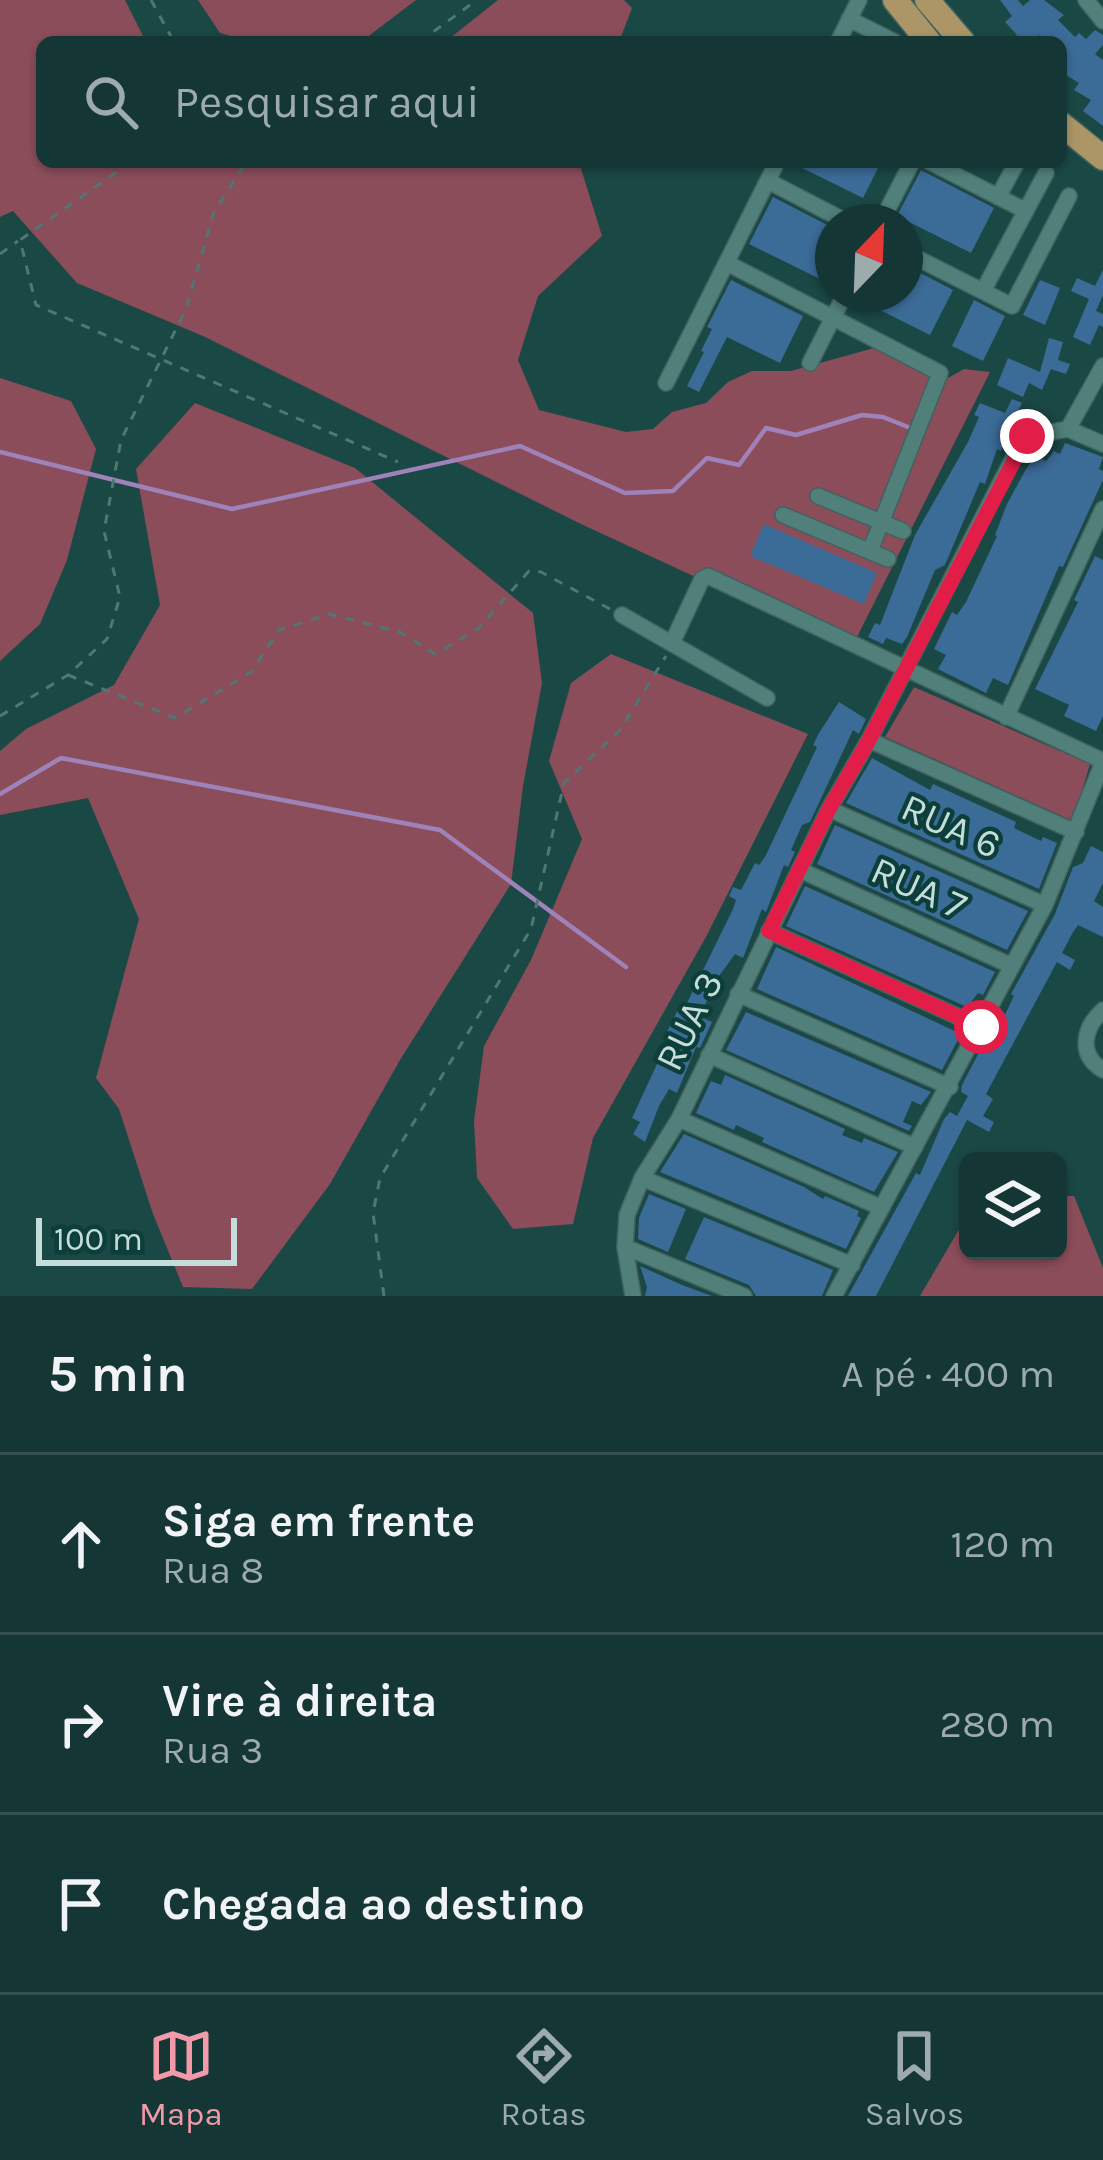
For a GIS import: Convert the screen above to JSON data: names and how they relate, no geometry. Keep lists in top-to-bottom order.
{
  "streets": {
    "street": ["RUA 6", "RUA 7", "RUA 3"]
  },
  "crossings": [
    ["RUA 6", "RUA 3"],
    ["RUA 7", "RUA 3"]
  ],
  "scale_bar": "100 m",
  "north": "top right",
  "page": {
    "search": "Pesquisar aqui",
    "scale": "100 m",
    "heading": ["5 min", "A pé · 400 m"],
    "list": [
      ["Siga em frente", "Rua 8", "120 m"],
      ["Vire à direita", "Rua 3", "280 m"],
      "Chegada ao destino"
    ],
    "nav": ["Mapa", "Rotas", "Salvos"]
  }
}
